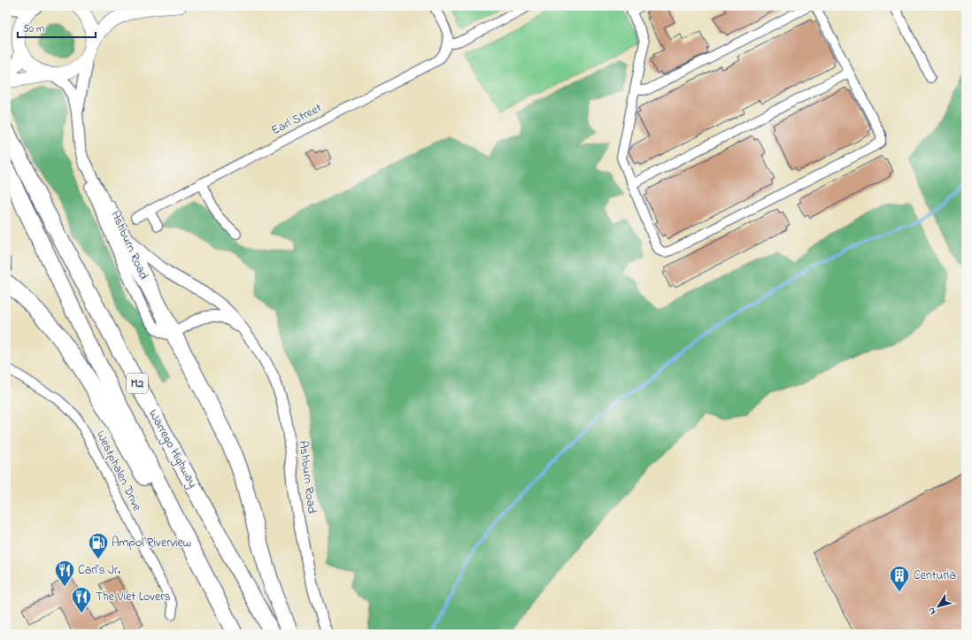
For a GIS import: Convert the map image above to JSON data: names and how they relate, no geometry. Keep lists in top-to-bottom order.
{
  "streets": {
    "highway": ["M2", "Warrego Highway"],
    "street": ["Earl Street", "Ashburn Road", "Westphalen Drive"]
  },
  "places": {
    "fuel station": ["Ampol Riverview"],
    "restaurant": ["Carl's Jr.", "The Viet Lovers"],
    "building": ["Centuria"]
  },
  "scale_bar": "50 m",
  "north": "bottom left"
}
